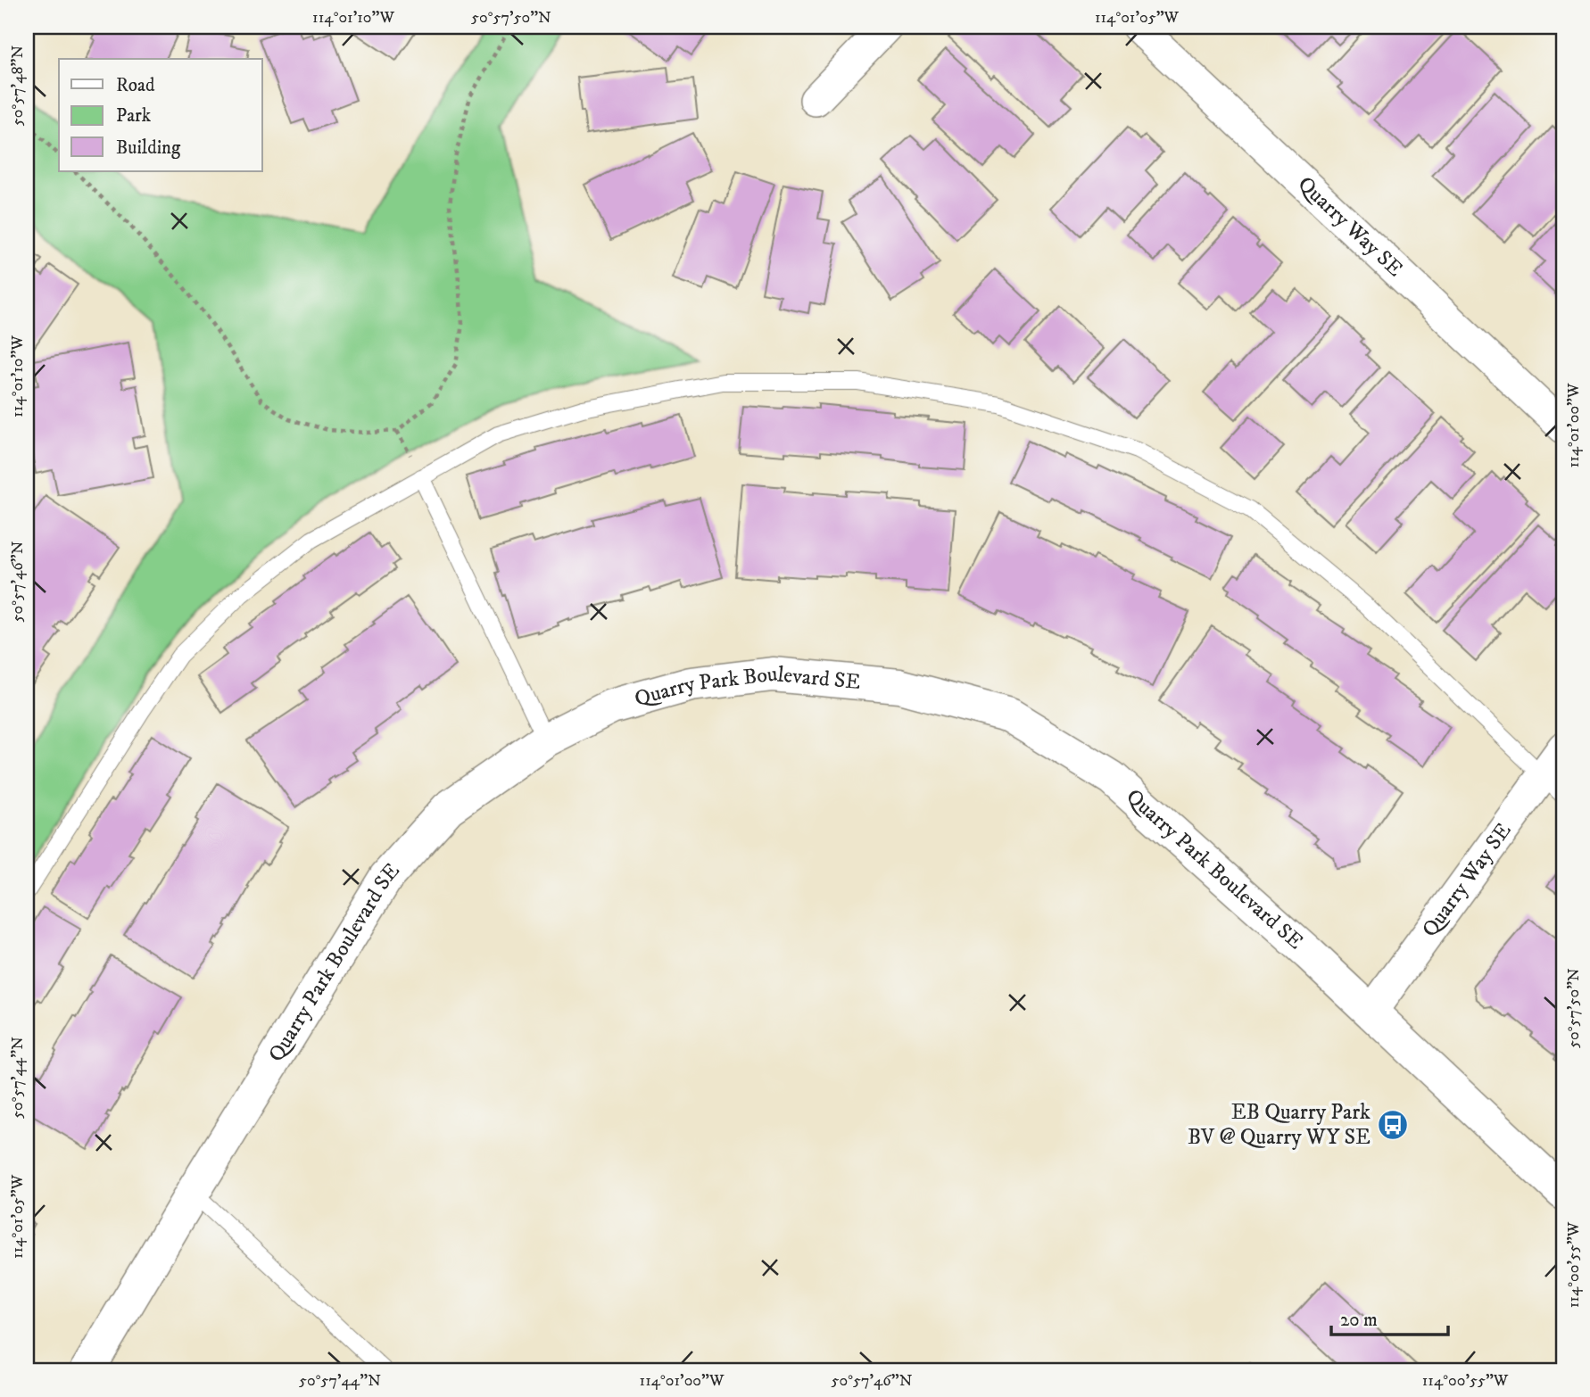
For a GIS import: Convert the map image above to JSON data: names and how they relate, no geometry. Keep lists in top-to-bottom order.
{
  "streets": {
    "street": ["Quarry Way SE", "Quarry Park Boulevard SE"]
  },
  "crossings": [
    ["Quarry Way SE", "Quarry Park Boulevard SE"]
  ],
  "places": {
    "bus stop": ["EB Quarry Park BV @ Quarry WY SE"]
  },
  "legend": ["Road", "Park", "Building"],
  "scale_bar": "20 m",
  "coordinates": [
    "114°01'10\"W",
    "50°57'50\"N",
    "114°01'05\"W",
    "50°57'48\"N",
    "114°01'00\"W",
    "50°57'46\"N",
    "50°57'44\"N",
    "114°00'55\"W"
  ]
}
